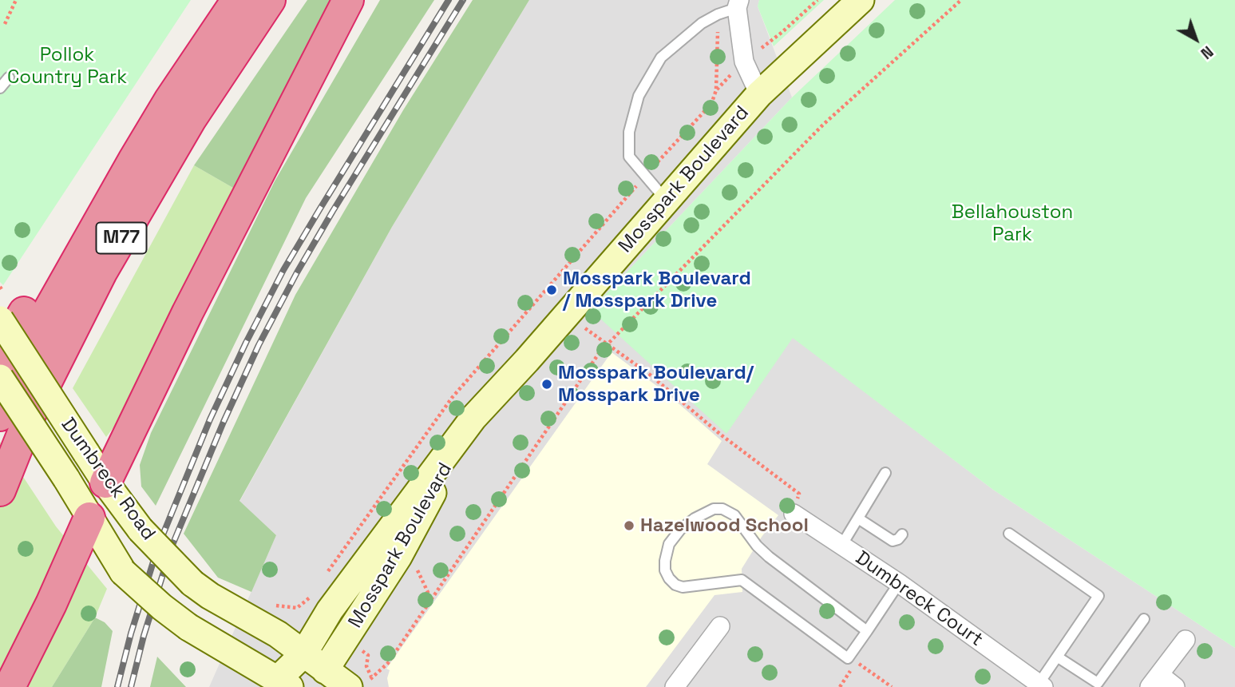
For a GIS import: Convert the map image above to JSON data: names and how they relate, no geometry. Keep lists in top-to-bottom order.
{
  "streets": {
    "highway": ["M77"],
    "street": ["Mosspark Boulevard", "Dumbreck Road", "Dumbreck Court"]
  },
  "crossings": [
    ["Mosspark Boulevard", "Dumbreck Road"]
  ],
  "parks": ["Pollok Country Park", "Bellahouston Park"],
  "places": ["Mosspark Boulevard / Mosspark Drive", "Mosspark Boulevard/ Mosspark Drive", "Hazelwood School"],
  "north": "bottom right"
}
